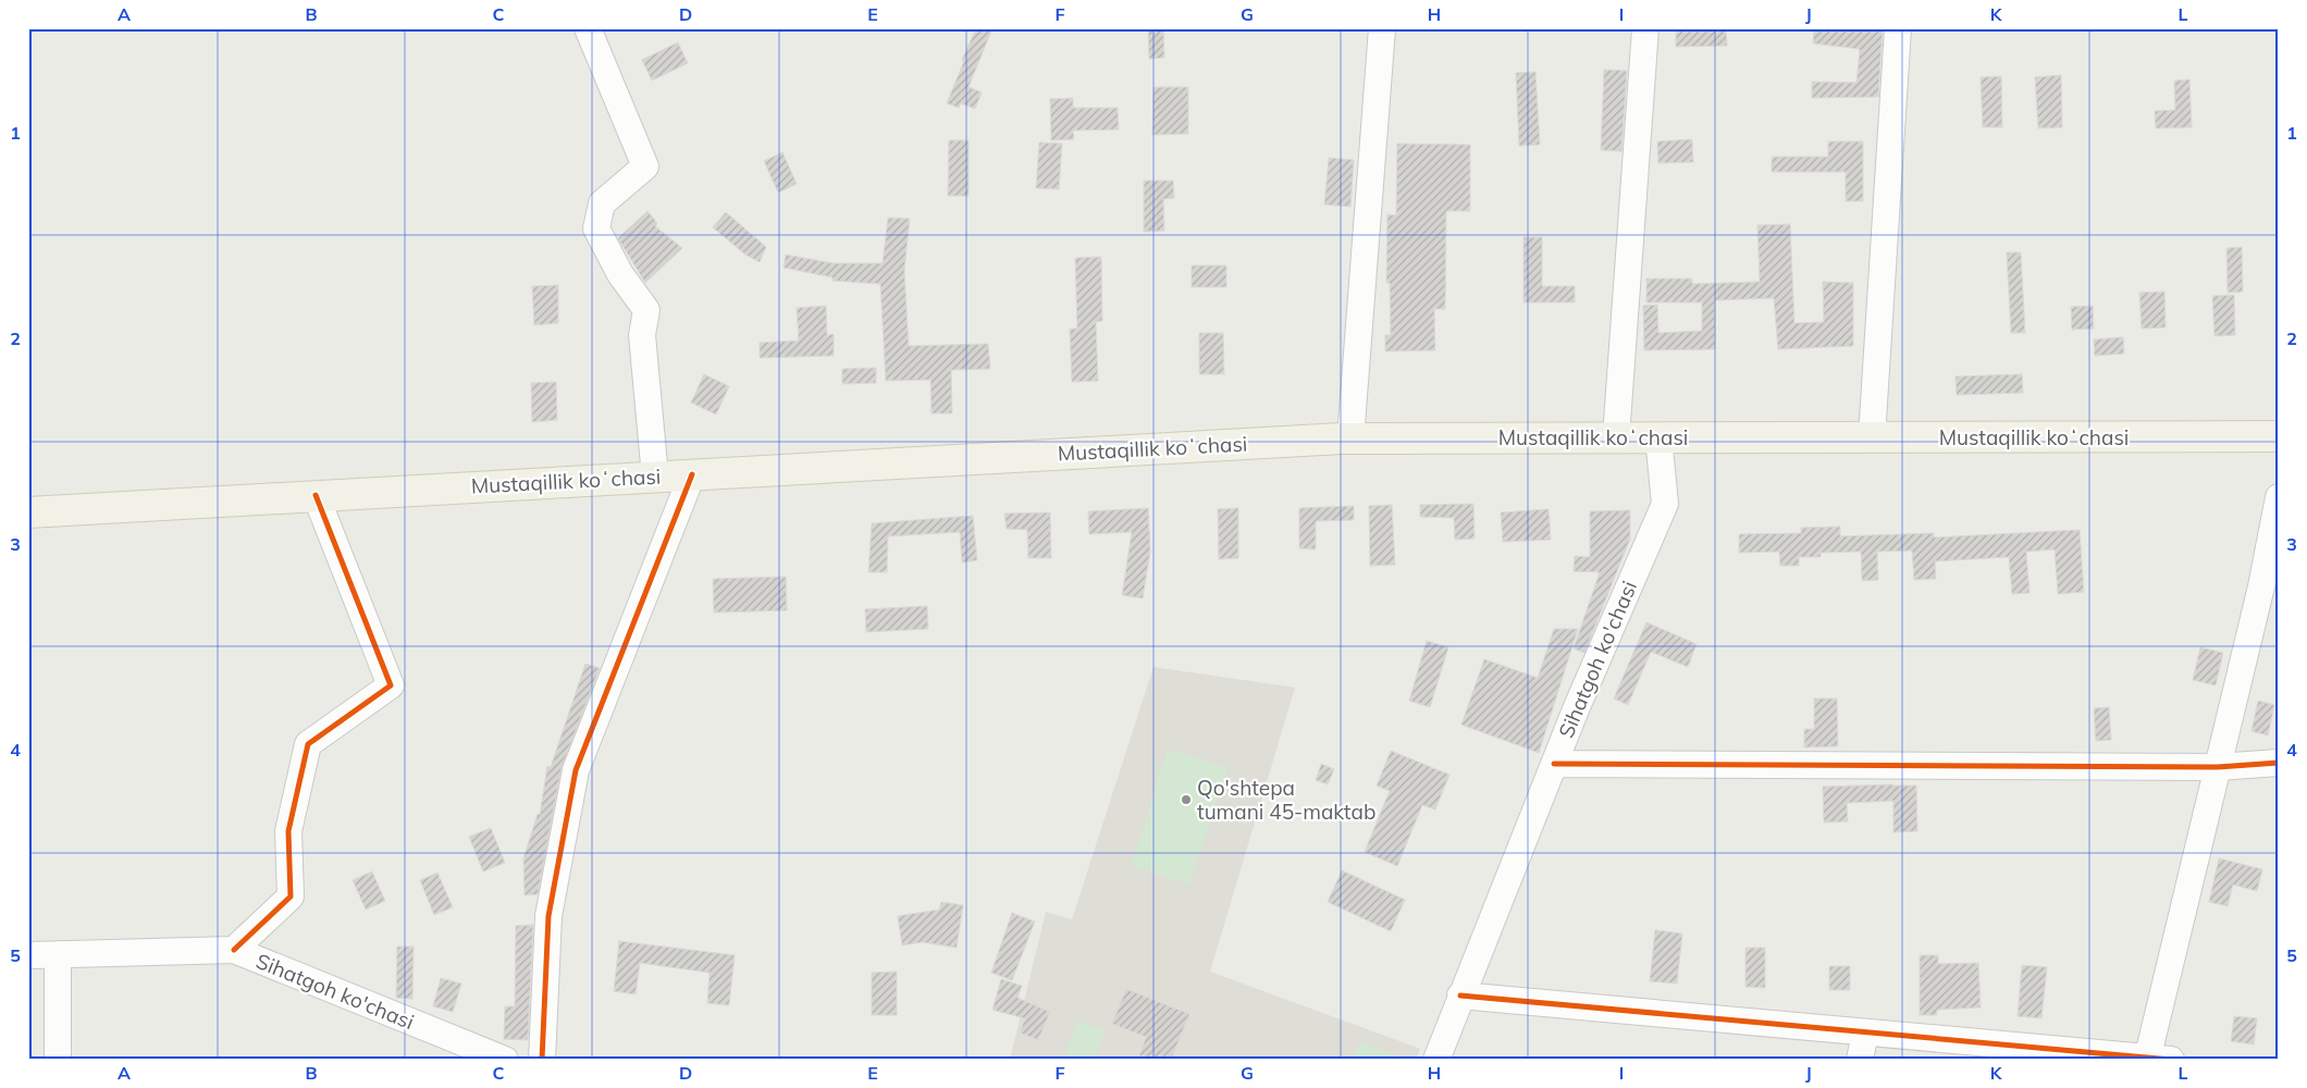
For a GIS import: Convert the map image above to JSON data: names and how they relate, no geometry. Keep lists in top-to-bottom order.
{
  "streets": {
    "main road": ["Mustaqillik koʻchasi"],
    "street": ["Sihatgoh ko'chasi"]
  },
  "crossings": [
    ["Mustaqillik koʻchasi", "Sihatgoh ko'chasi"]
  ],
  "places": ["Qo'shtepa tumani 45-maktab"],
  "grid": {
    "columns": [
      "A",
      "B",
      "C",
      "D",
      "E",
      "F",
      "G",
      "H",
      "I",
      "J",
      "K",
      "L"
    ],
    "rows": [
      "1",
      "2",
      "3",
      "4",
      "5"
    ]
  }
}
